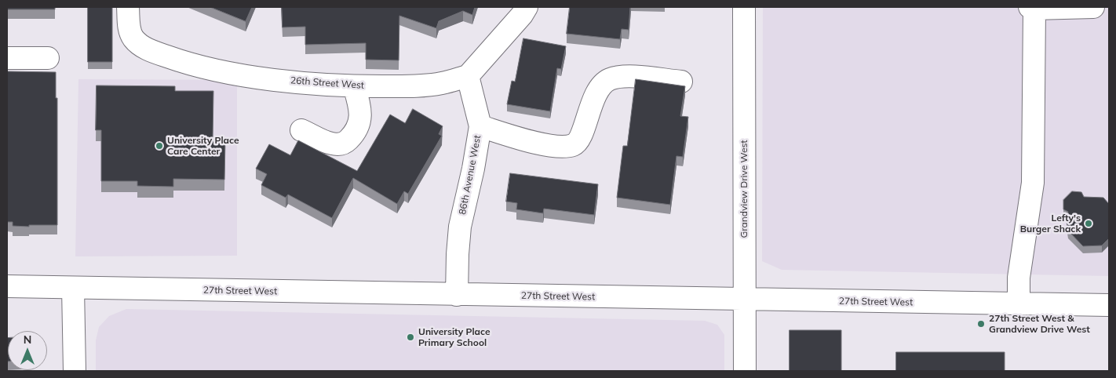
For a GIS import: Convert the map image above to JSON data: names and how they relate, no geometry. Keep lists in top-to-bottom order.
{
  "streets": {
    "street": [
      "26th Street West",
      "86th Avenue West",
      "Grandview Drive West",
      "27th Street West"
    ]
  },
  "crossings": [
    ["26th Street West", "86th Avenue West"],
    ["86th Avenue West", "27th Street West"],
    ["Grandview Drive West", "27th Street West"]
  ],
  "places": [
    "University Place Care Center",
    "Lefty's Burger Shack",
    "27th Street West & Grandview Drive West",
    "University Place Primary School"
  ],
  "north": "top"
}
